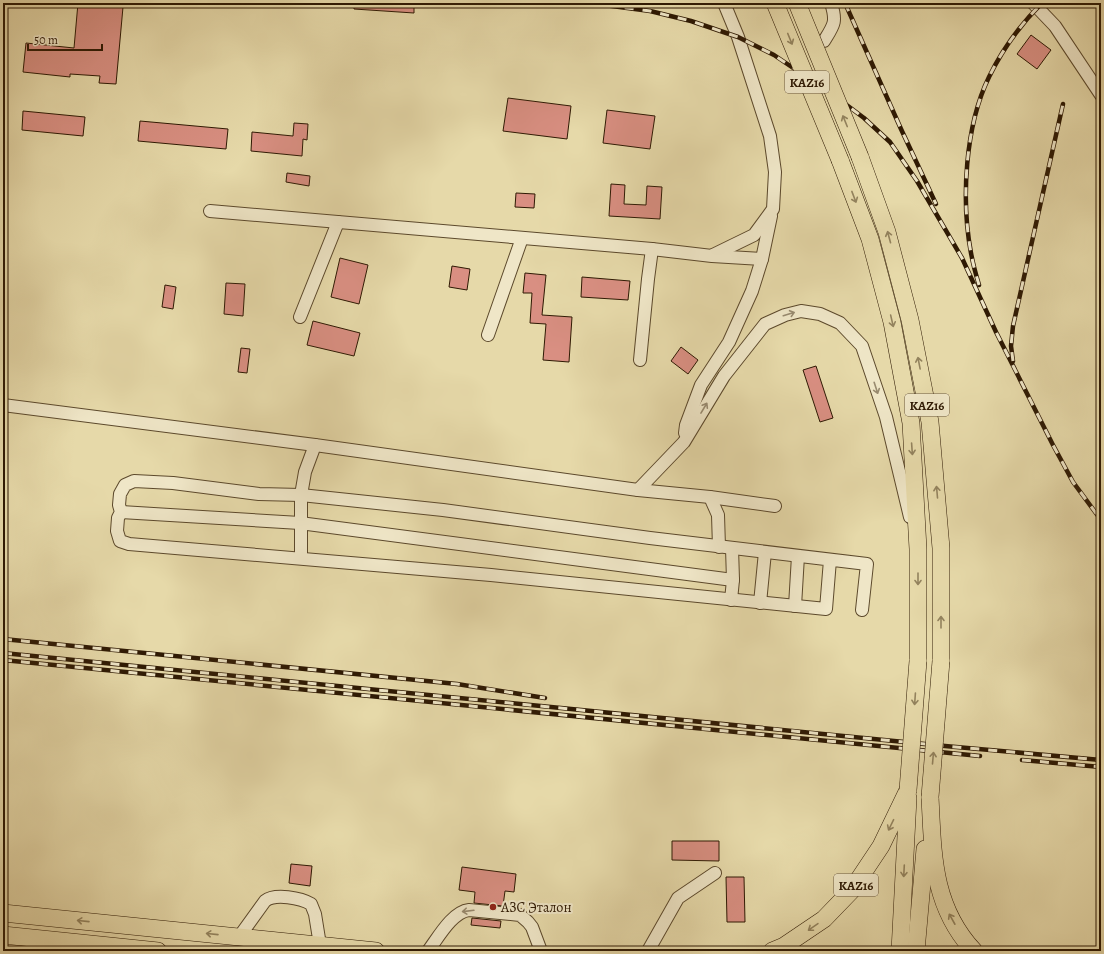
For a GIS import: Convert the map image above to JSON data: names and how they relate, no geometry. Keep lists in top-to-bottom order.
{
  "streets": {
    "highway": ["KAZ16"]
  },
  "places": ["АЗС Эталон"],
  "scale_bar": "50 m"
}
